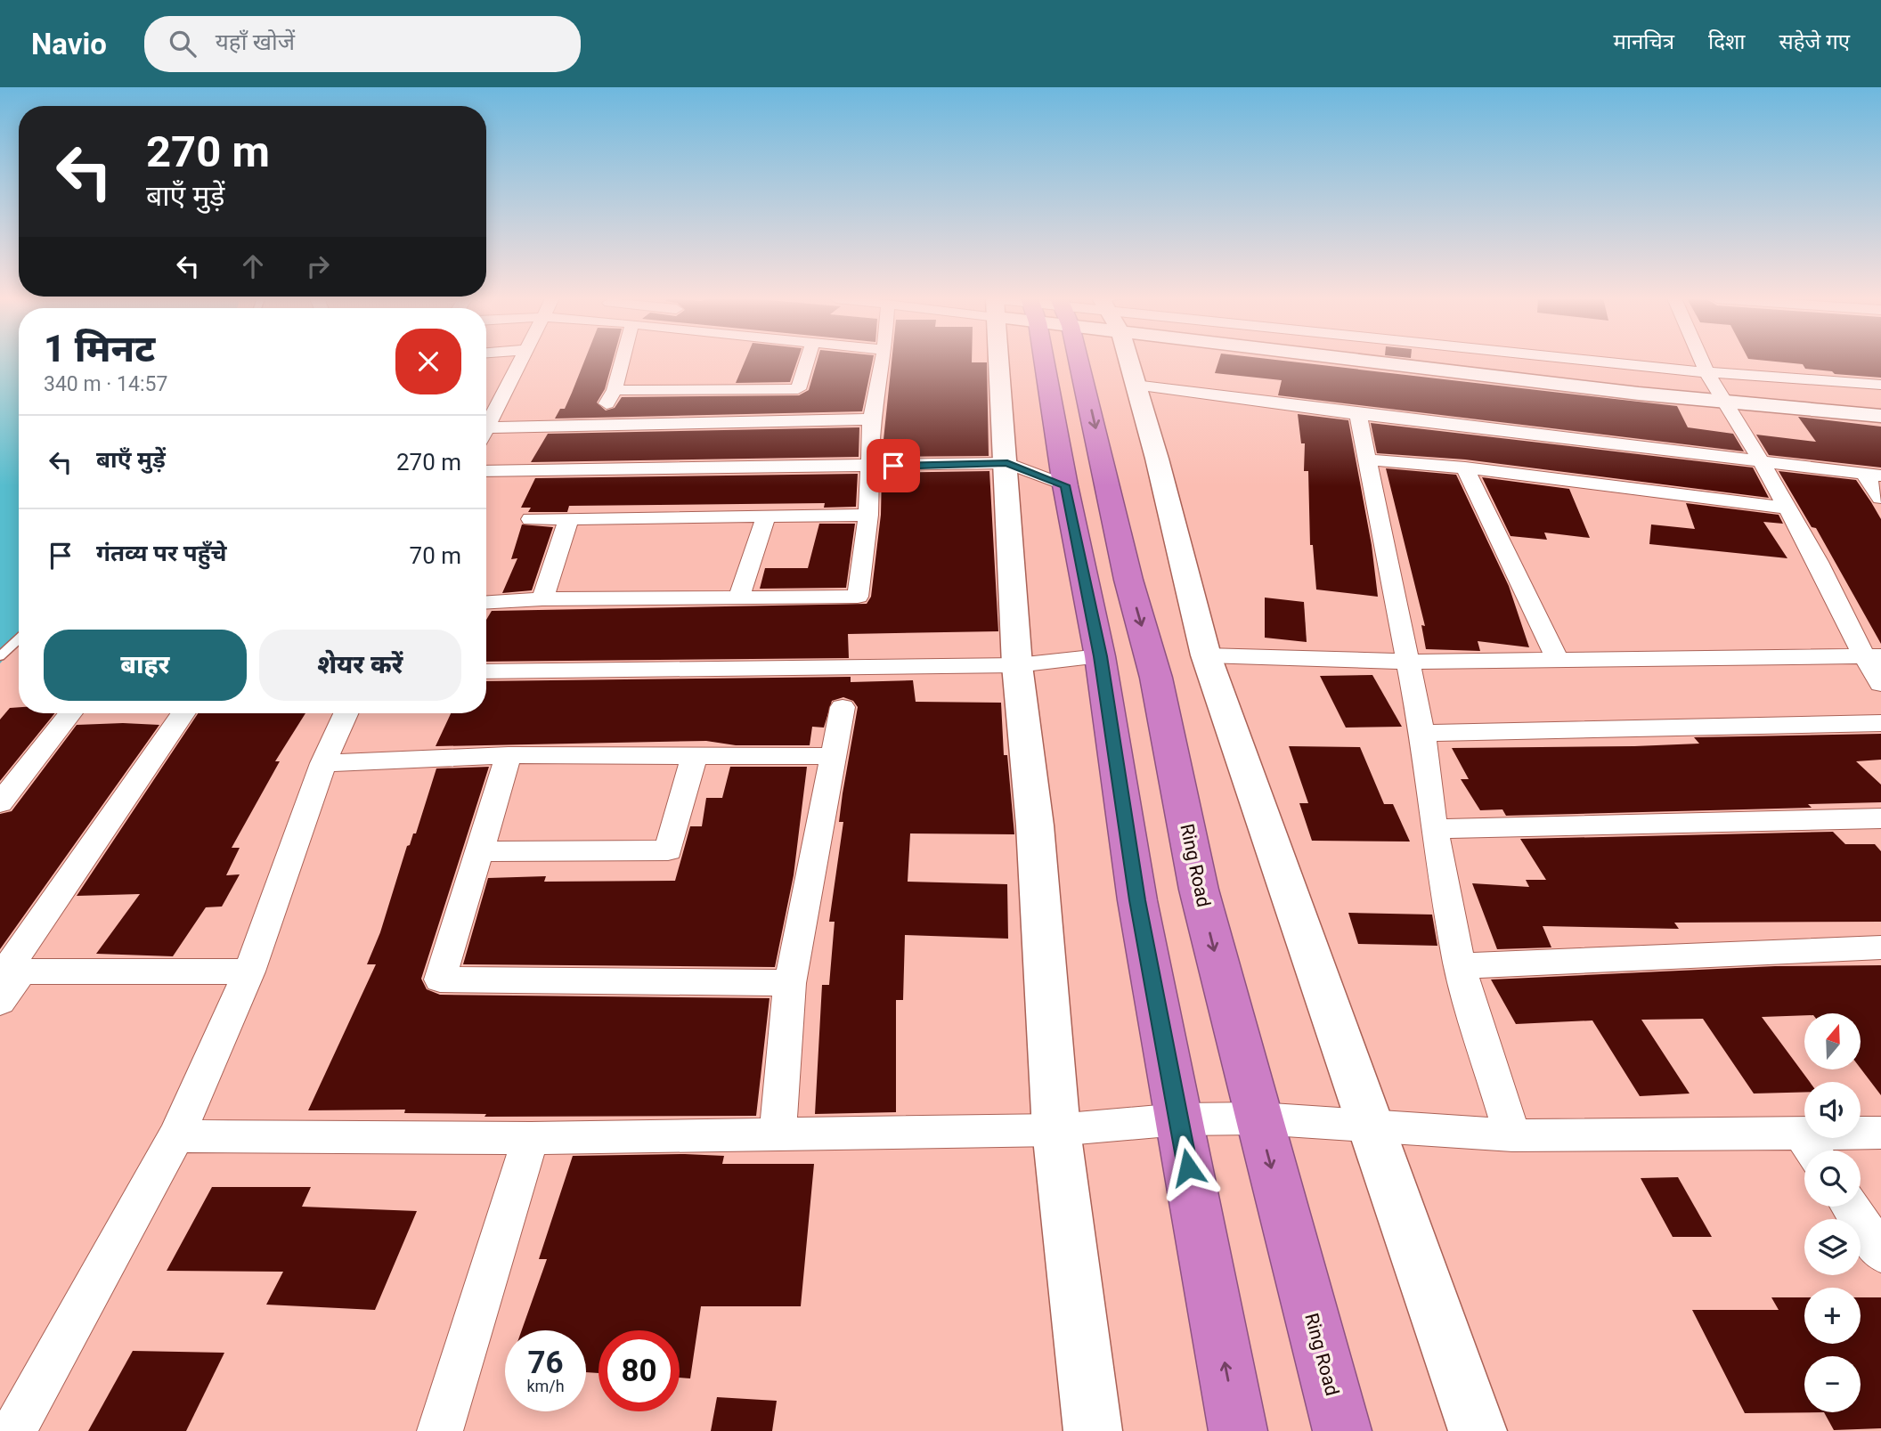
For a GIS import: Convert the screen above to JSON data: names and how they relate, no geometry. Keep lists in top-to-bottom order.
{
  "streets": {
    "highway": ["Ring Road"]
  },
  "north": "top",
  "page": {
    "header": "Navio",
    "search": "यहाँ खोजें",
    "nav": ["मानचित्र", "दिशा", "सहेजे गए"],
    "turn": ["270 m", "बाएँ मुड़ें"],
    "heading": ["1 मिनट", "340 m · 14:57"],
    "list": [
      {
        "name": "बाएँ मुड़ें",
        "value": "270 m"
      },
      {
        "name": "गंतव्य पर पहुँचे",
        "value": "70 m"
      }
    ],
    "buttons": ["बाहर", "शेयर करें"],
    "map_buttons": ["+", "−"],
    "speed": "76 km/h",
    "limit": "80"
  }
}
